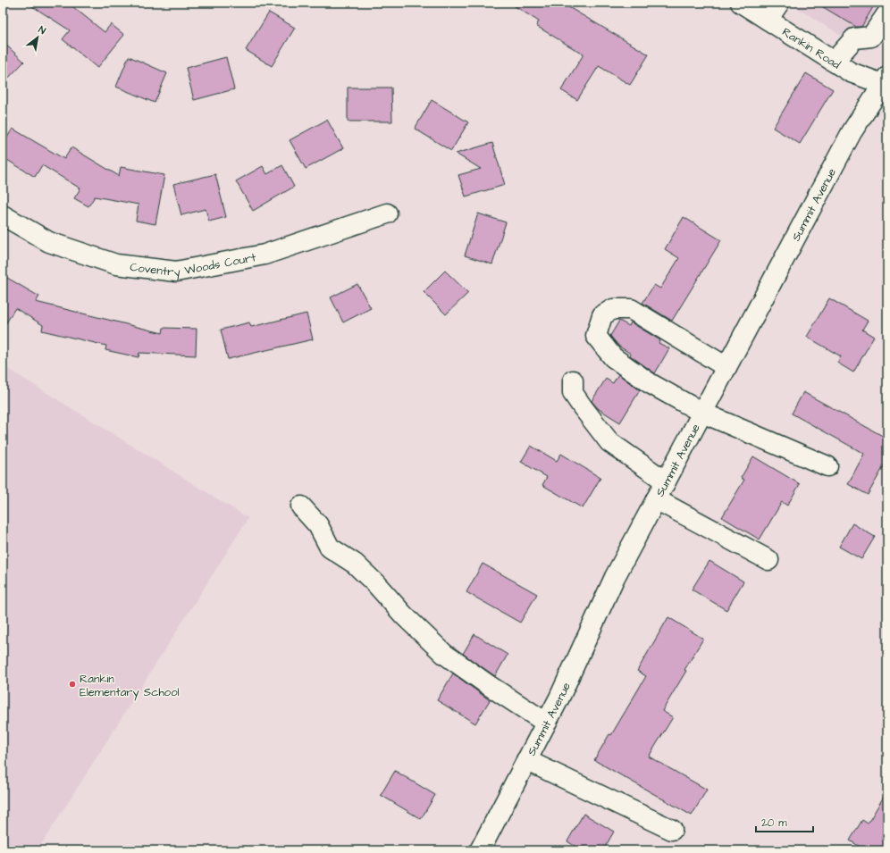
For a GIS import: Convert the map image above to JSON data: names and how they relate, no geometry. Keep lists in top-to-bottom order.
{
  "streets": {
    "main road": ["Rankin Road", "Summit Avenue", "Coventry Woods Court"]
  },
  "crossings": [
    ["Rankin Road", "Summit Avenue"]
  ],
  "places": ["Rankin Elementary School"],
  "scale_bar": "20 m",
  "north": "top right"
}
